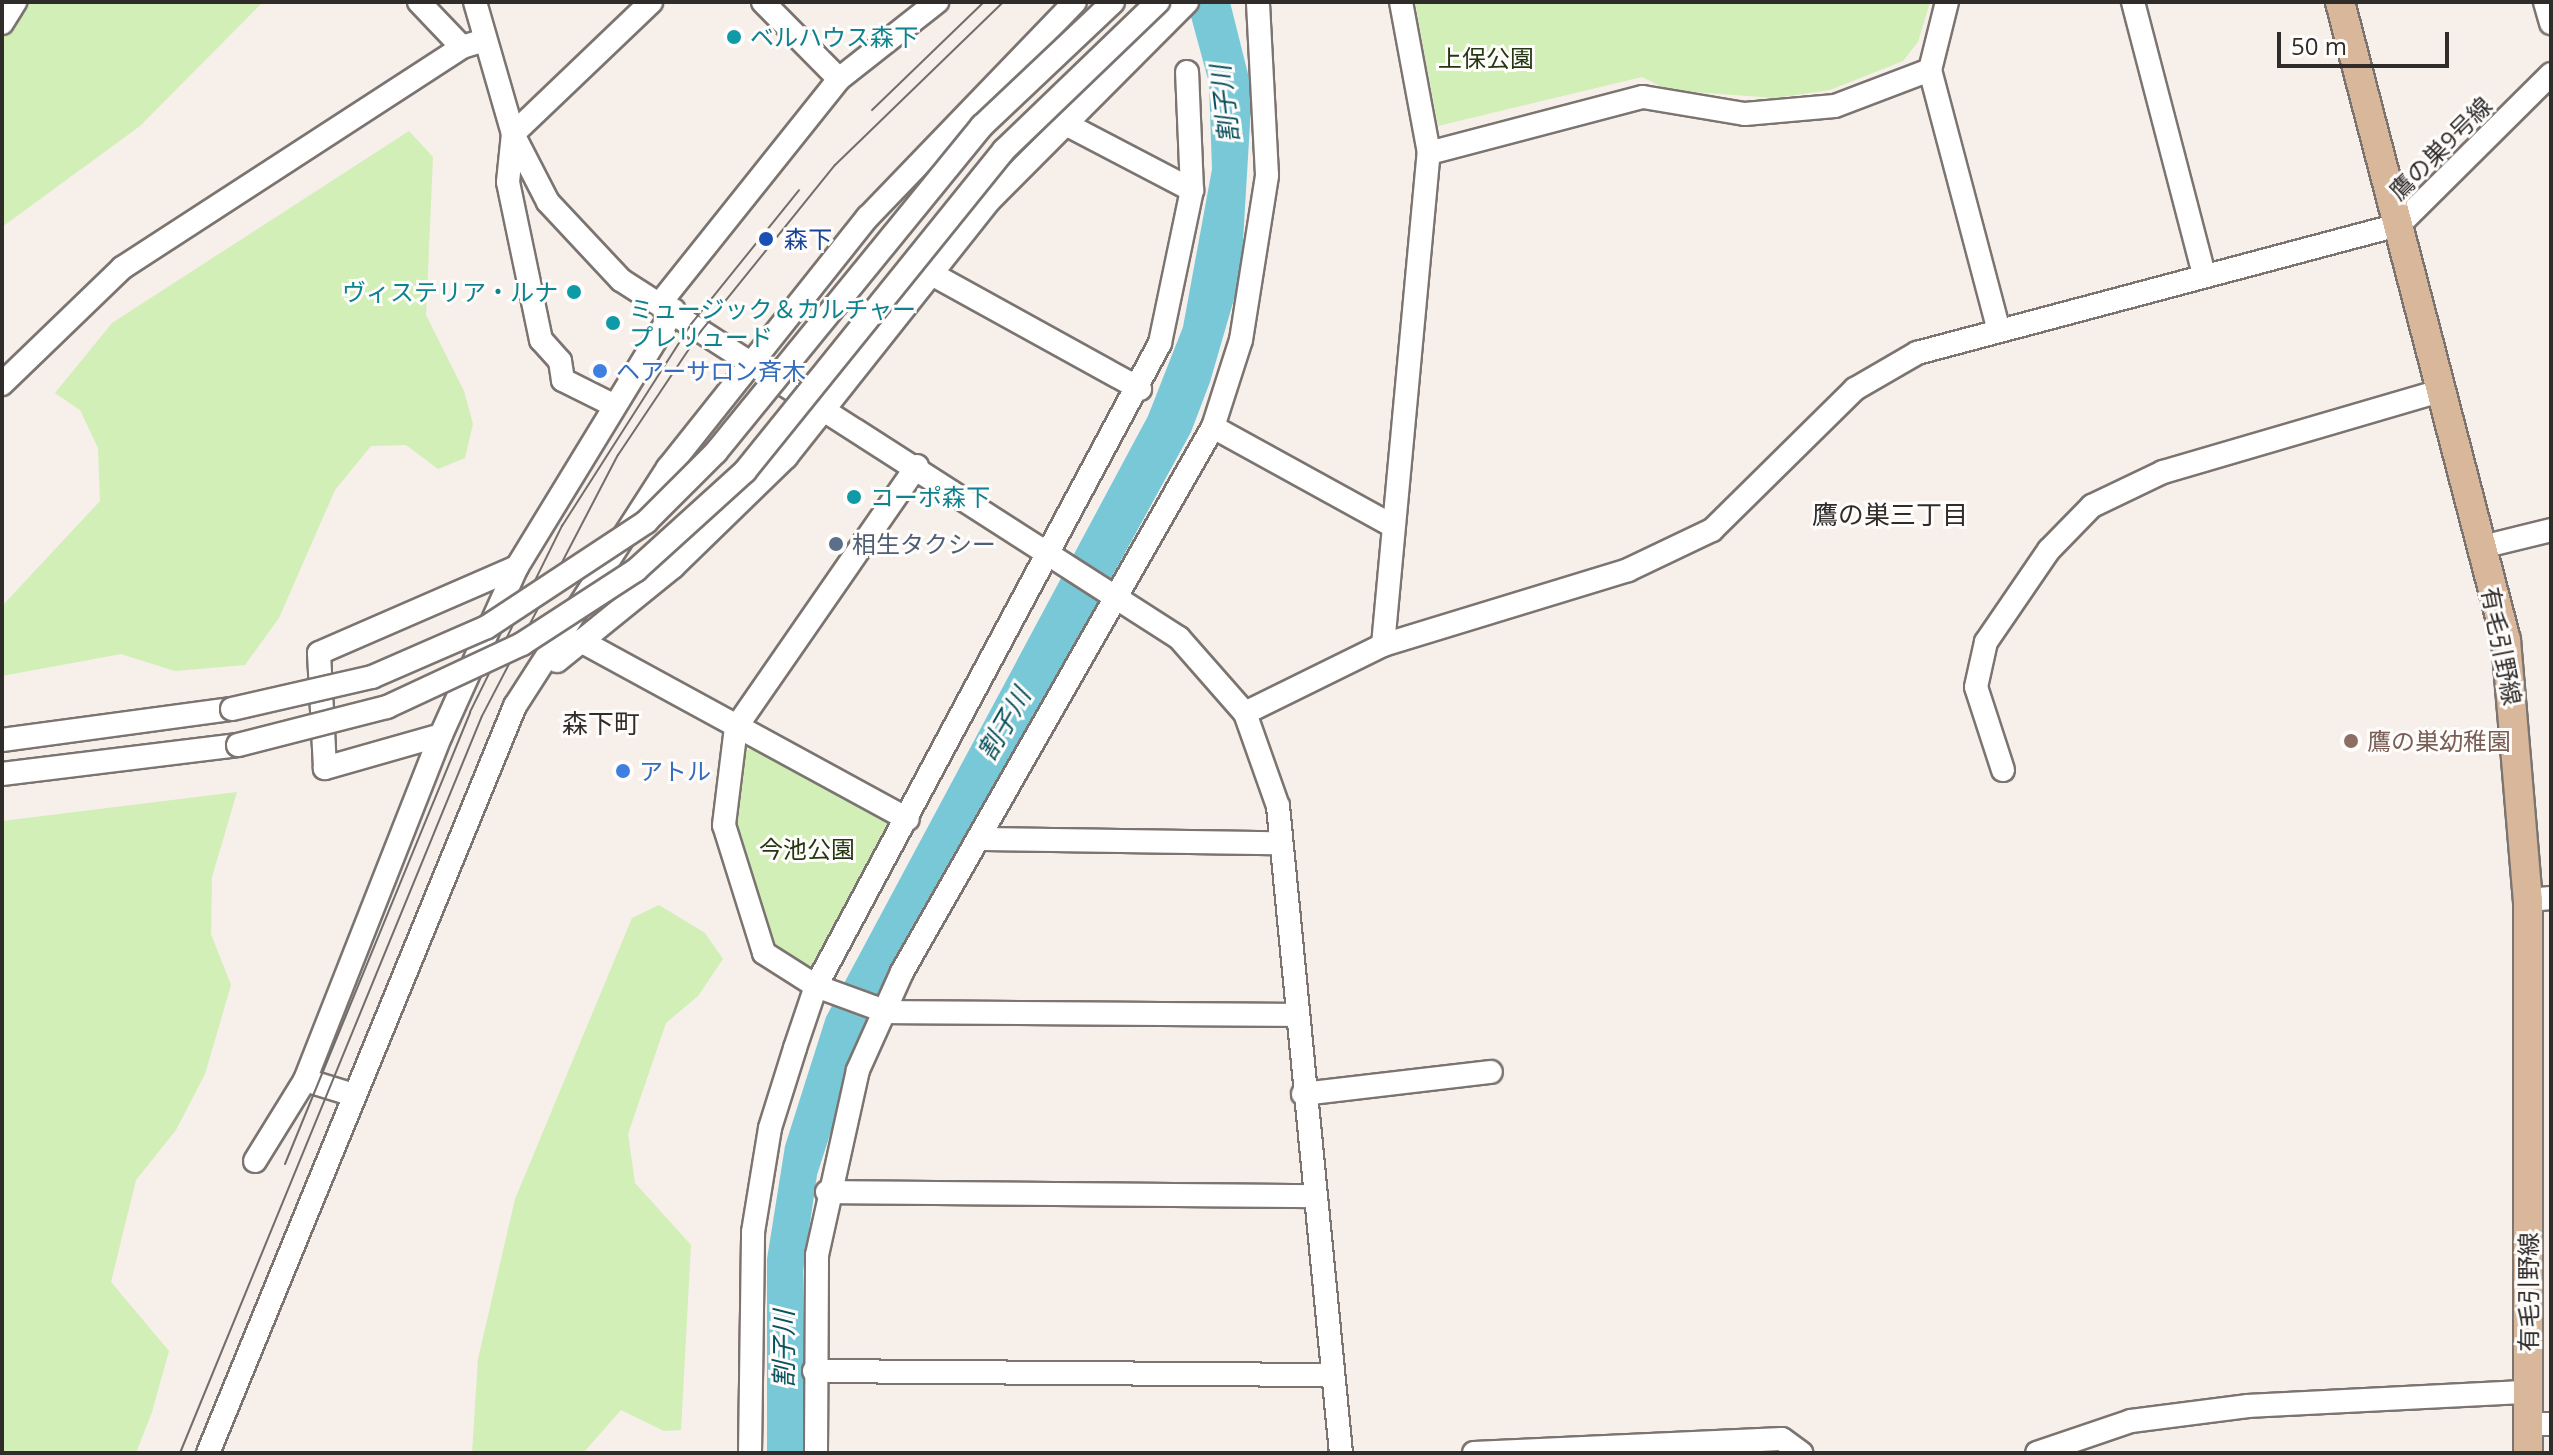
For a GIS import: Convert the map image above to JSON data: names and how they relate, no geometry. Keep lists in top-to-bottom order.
{
  "streets": {
    "main road": ["有毛引野線"],
    "street": ["鷹の巣9号線"]
  },
  "crossings": [
    ["鷹の巣9号線", "有毛引野線"]
  ],
  "districts": ["鷹の巣三丁目", "森下町"],
  "water": ["割子川"],
  "parks": ["上保公園", "今池公園"],
  "places": [
    "ベルハウス森下",
    "森下",
    "ヴィステリア・ルナ",
    "ミュージック＆カルチャー プレリュード",
    "ヘアーサロン斉木",
    "コーポ森下",
    "相生タクシー",
    "鷹の巣幼稚園",
    "アトル"
  ],
  "scale_bar": "50 m"
}
